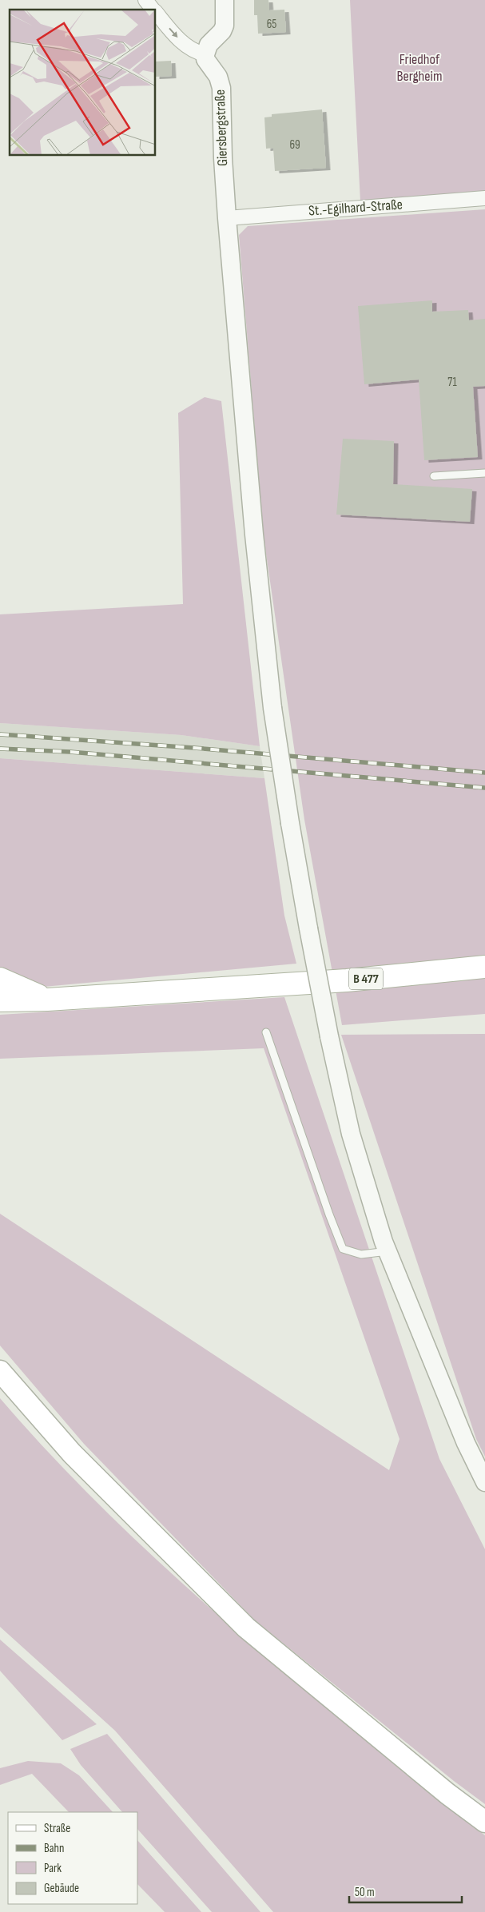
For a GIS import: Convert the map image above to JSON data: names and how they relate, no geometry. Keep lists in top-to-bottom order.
{
  "streets": {
    "main road": ["B 477"],
    "street": ["Giersbergstraße", "St.-Egilhard-Straße"]
  },
  "crossings": [
    ["Giersbergstraße", "St.-Egilhard-Straße"]
  ],
  "parks": ["Friedhof Bergheim"],
  "house_numbers": ["65", "69", "71"],
  "legend": [
    "Straße",
    "Bahn",
    "Park",
    "Gebäude"
  ],
  "scale_bar": "50 m"
}
